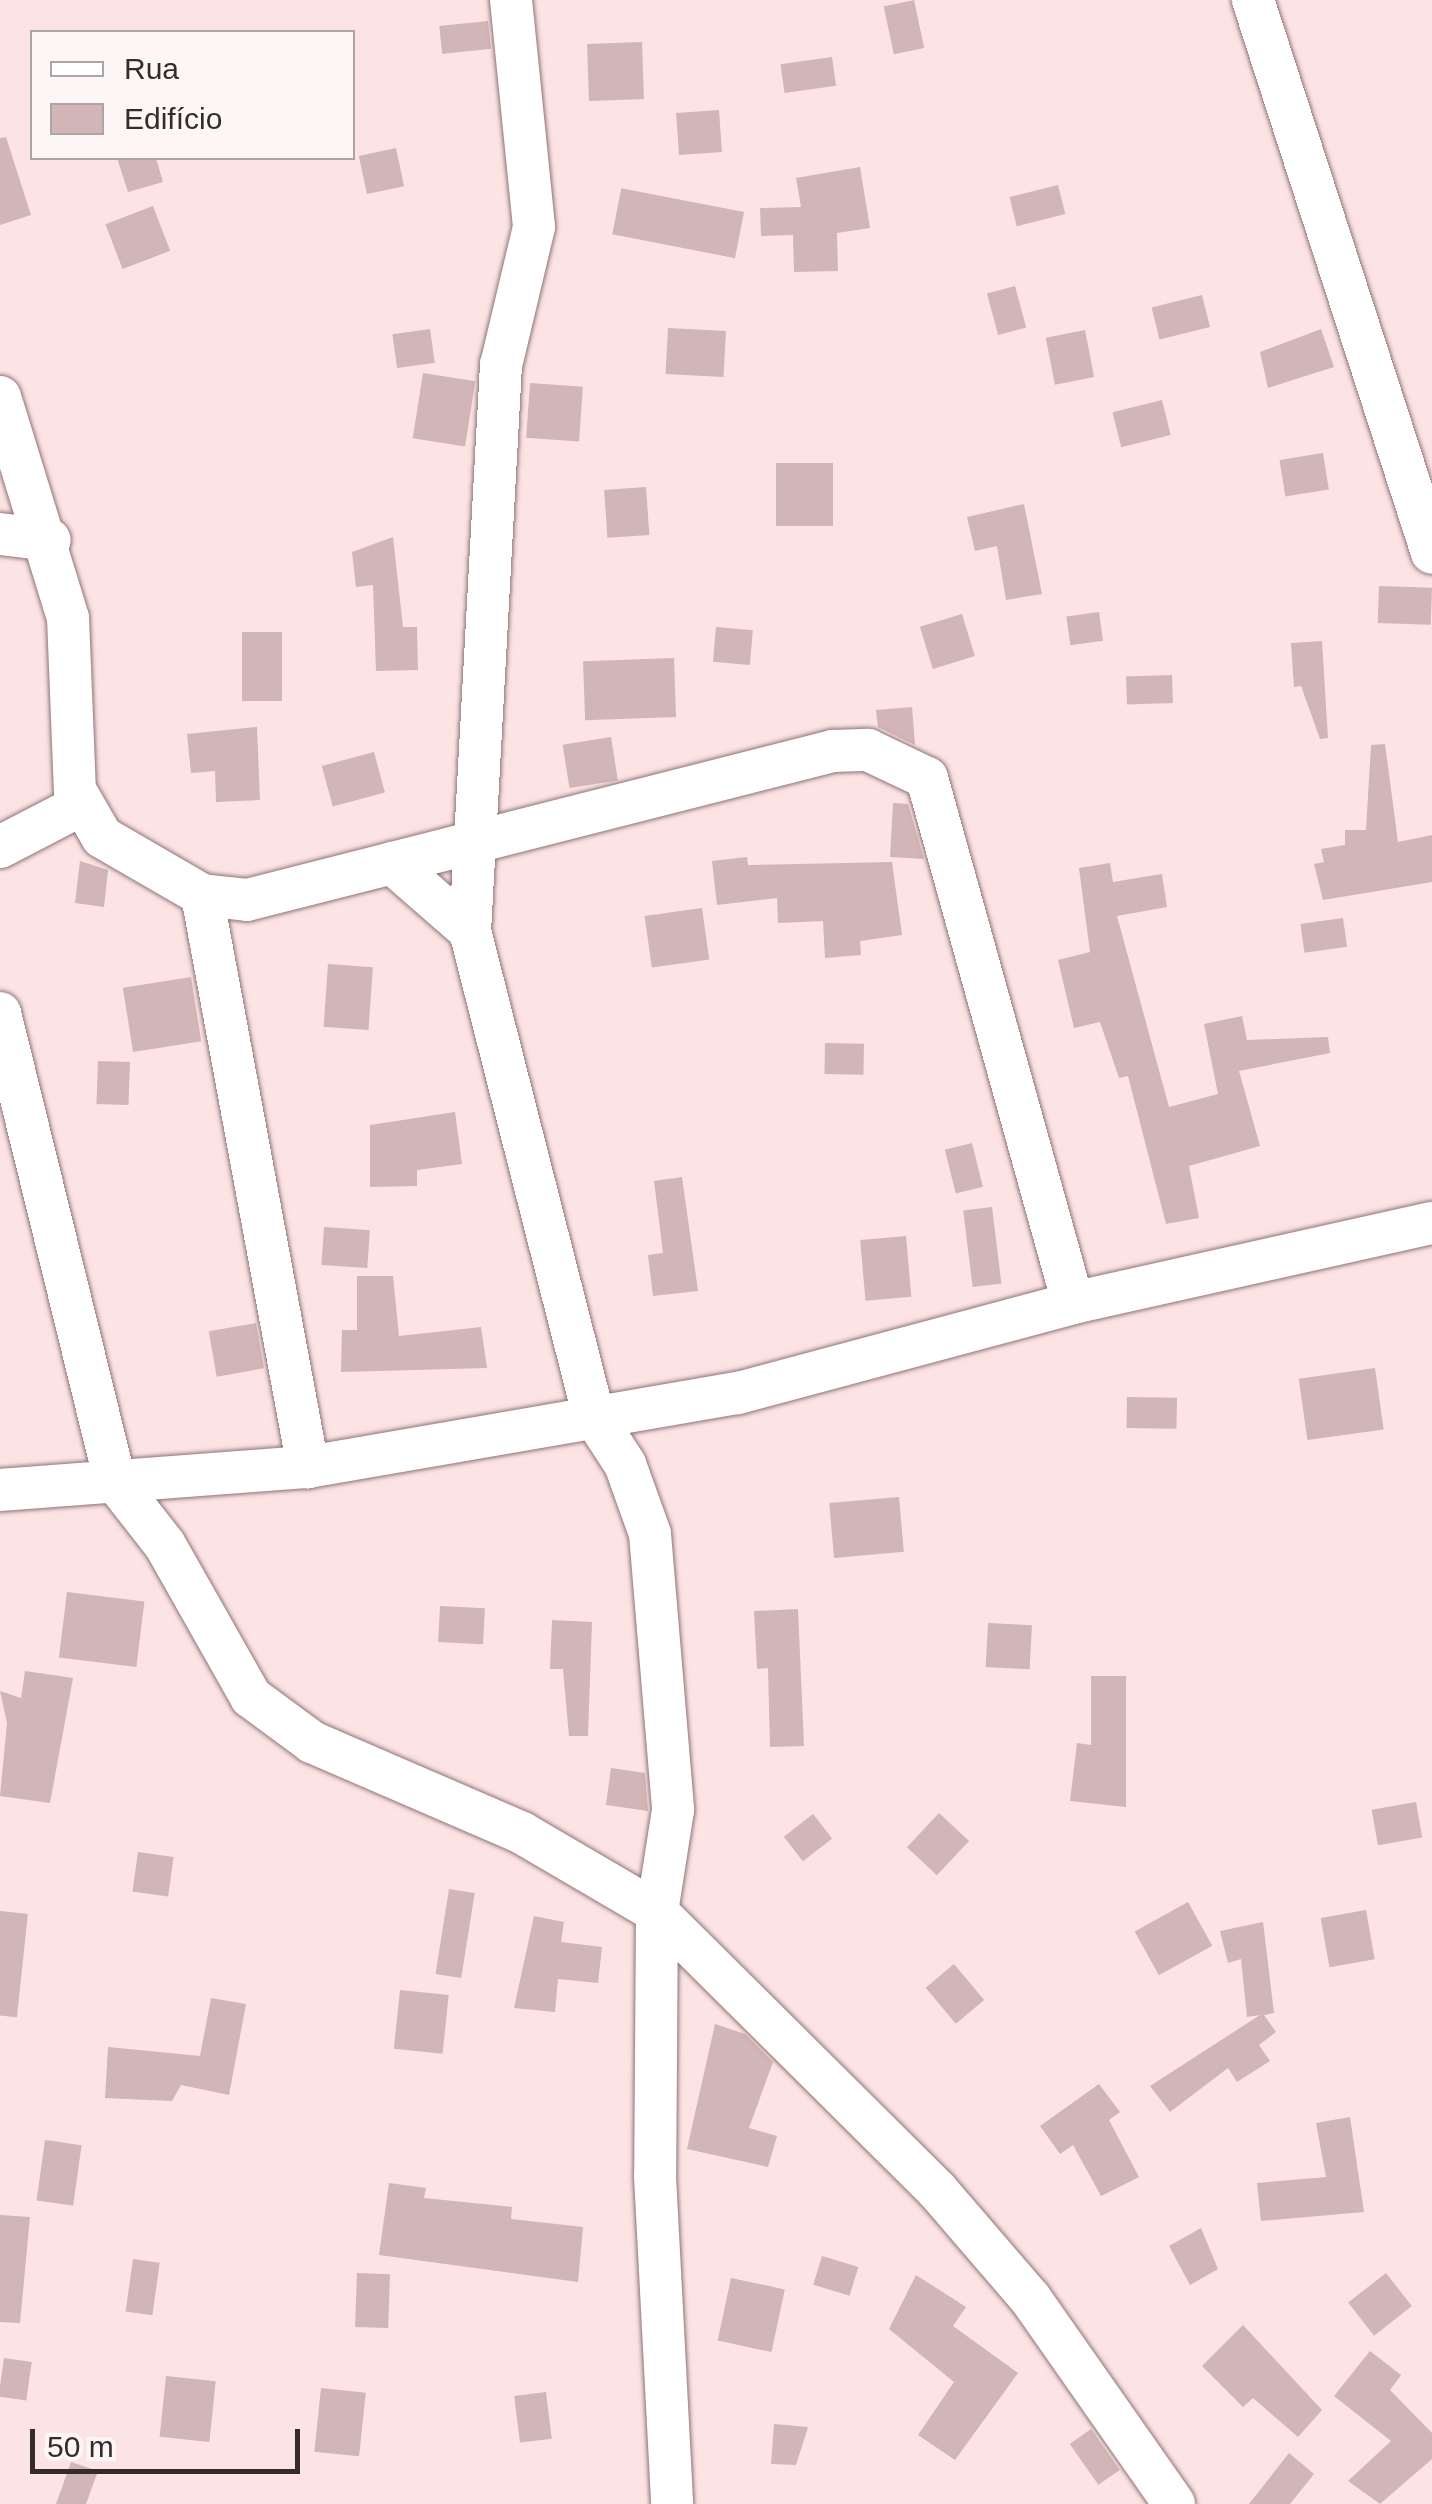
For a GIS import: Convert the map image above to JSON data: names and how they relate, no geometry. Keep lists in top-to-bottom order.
{
  "legend": ["Rua", "Edifício"],
  "scale_bar": "50 m"
}
